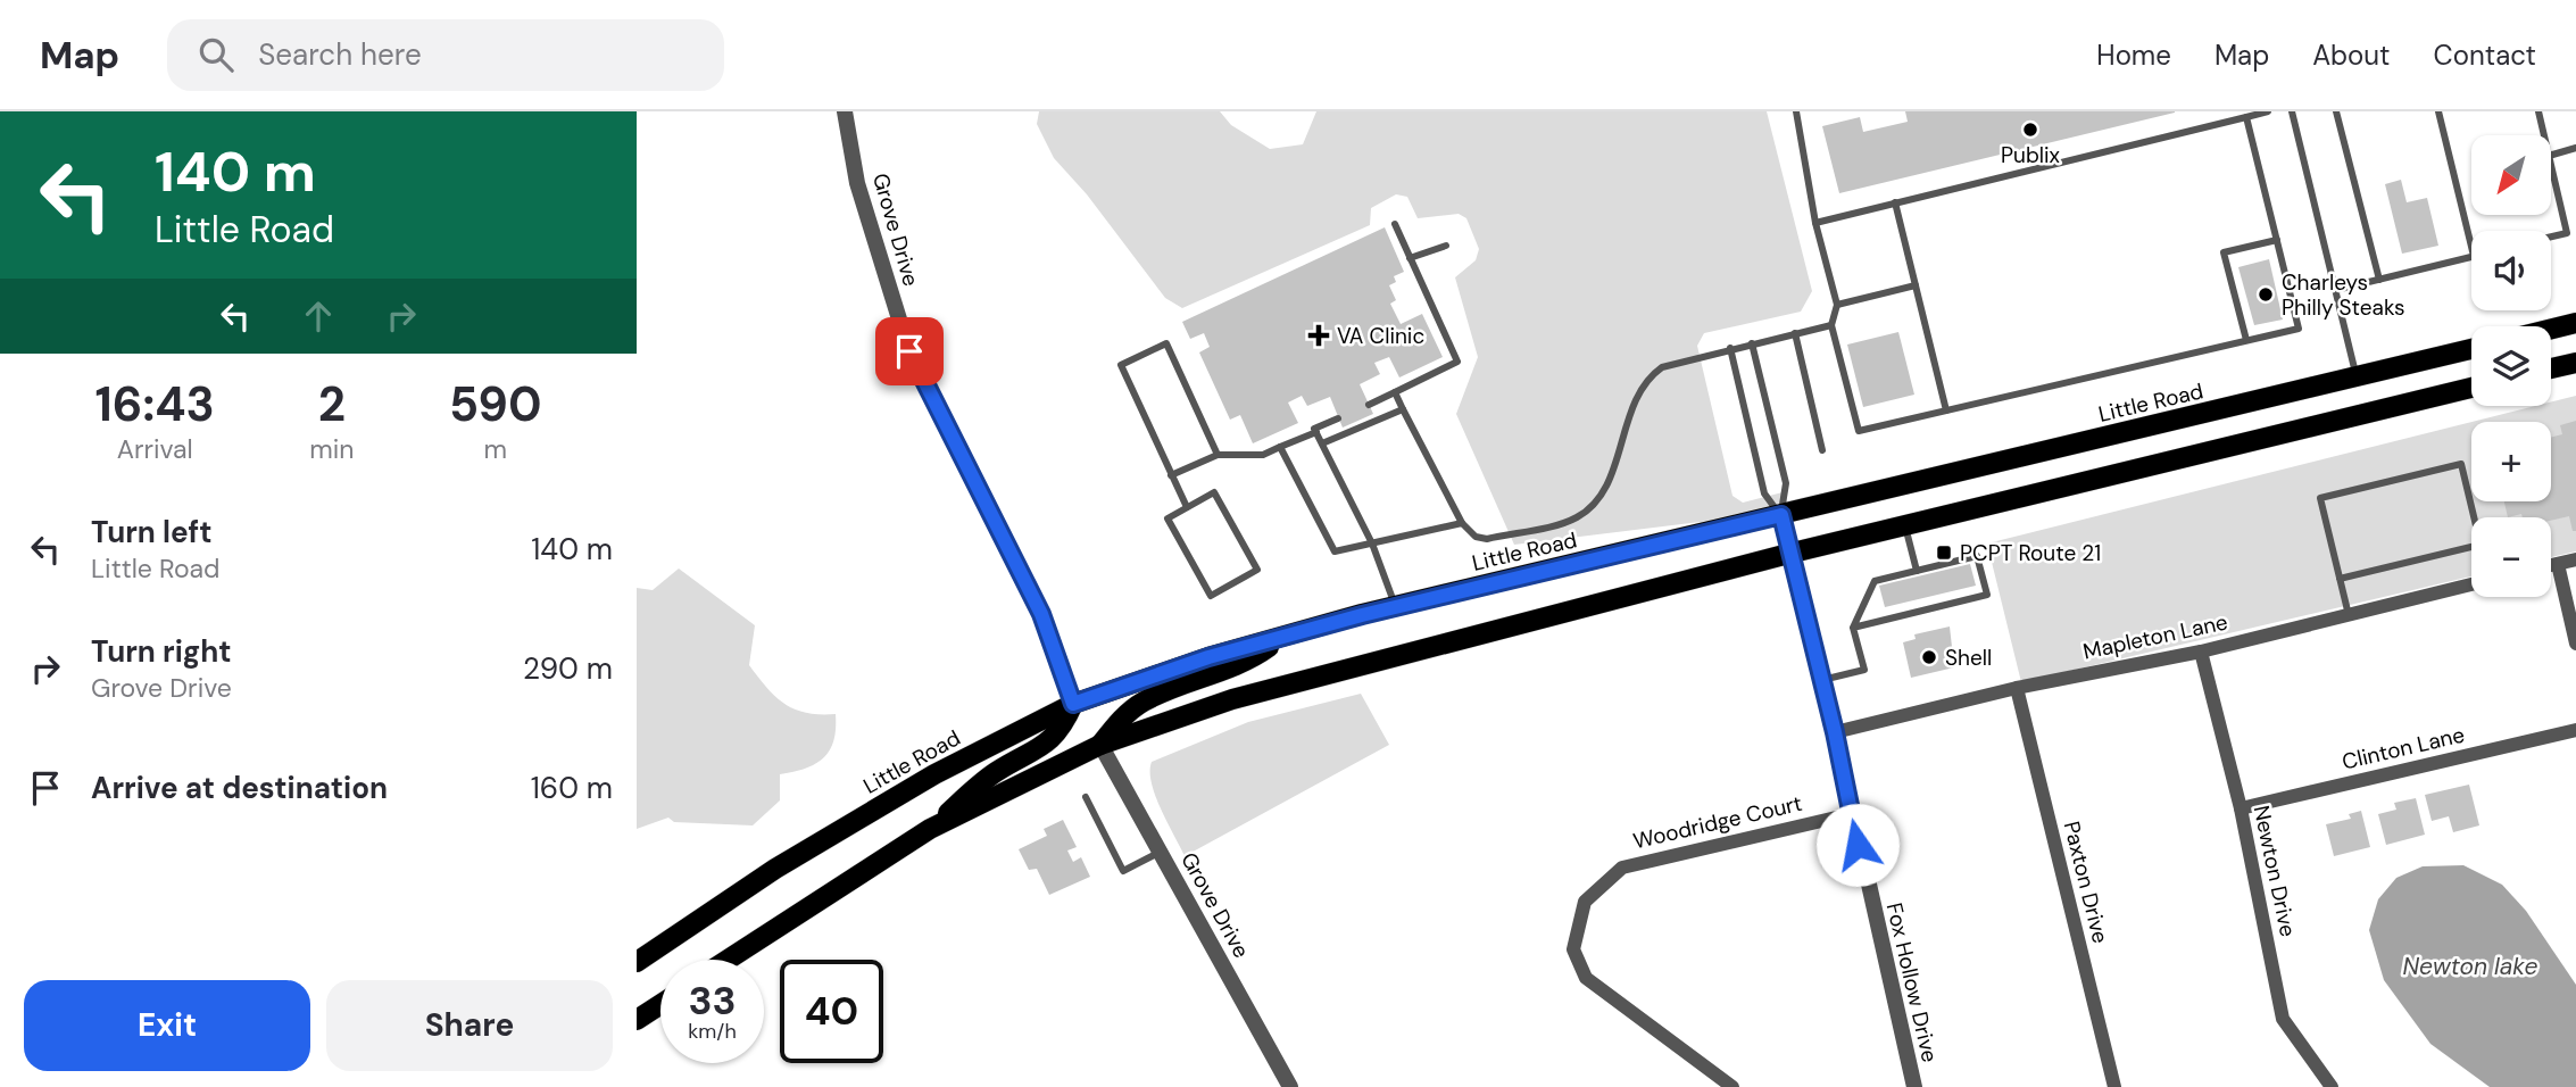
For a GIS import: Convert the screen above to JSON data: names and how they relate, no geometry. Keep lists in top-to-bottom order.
{
  "streets": {
    "main road": ["Little Road"],
    "street": [
      "Grove Drive",
      "Mapleton Lane",
      "Clinton Lane",
      "Woodridge Court",
      "Newton Drive",
      "Paxton Drive",
      "Fox Hollow Drive"
    ]
  },
  "crossings": [
    ["Grove Drive", "Little Road"],
    ["Little Road", "Fox Hollow Drive"],
    ["Mapleton Lane", "Newton Drive"],
    ["Mapleton Lane", "Paxton Drive"],
    ["Mapleton Lane", "Fox Hollow Drive"],
    ["Clinton Lane", "Newton Drive"],
    ["Woodridge Court", "Fox Hollow Drive"]
  ],
  "water": ["Newton lake"],
  "places": {
    "other": ["Publix", "Charleys Philly Steaks", "Shell"],
    "health": ["VA Clinic"],
    "transit": ["PCPT Route 21"]
  },
  "north": "bottom left",
  "page": {
    "header": "Map",
    "search": "Search here",
    "nav": [
      "Home",
      "Map",
      "About",
      "Contact"
    ],
    "turn": ["140 m", "Little Road"],
    "map_buttons": ["+", "−"],
    "eta": [
      "16:43",
      "Arrival",
      "2",
      "min",
      "590",
      "m"
    ],
    "list": [
      {
        "name": "Turn left",
        "note": "Little Road",
        "value": "140 m"
      },
      {
        "name": "Turn right",
        "note": "Grove Drive",
        "value": "290 m"
      },
      {
        "name": "Arrive at destination",
        "value": "160 m"
      }
    ],
    "speed": "33 km/h",
    "limit": "40",
    "buttons": ["Exit", "Share"]
  }
}
